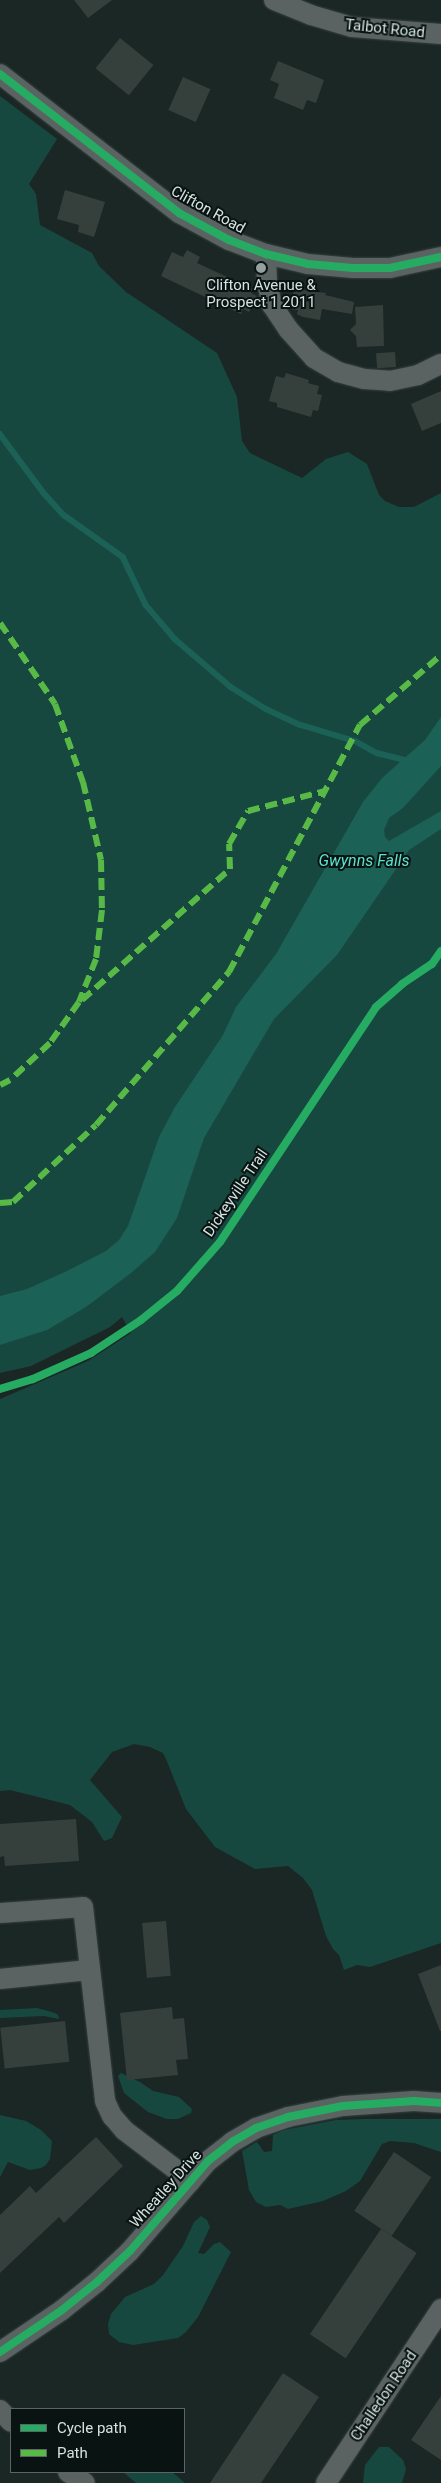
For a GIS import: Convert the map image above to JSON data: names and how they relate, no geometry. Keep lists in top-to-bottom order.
{
  "streets": {
    "street": [
      "Talbot Road",
      "Clifton Road",
      "Wheatley Drive",
      "Challedon Road"
    ],
    "cycle path": ["Dickeyville Trail"]
  },
  "water": ["Gwynns Falls"],
  "places": ["Clifton Avenue & Prospect 1 2011"],
  "legend": ["Cycle path", "Path"]
}
